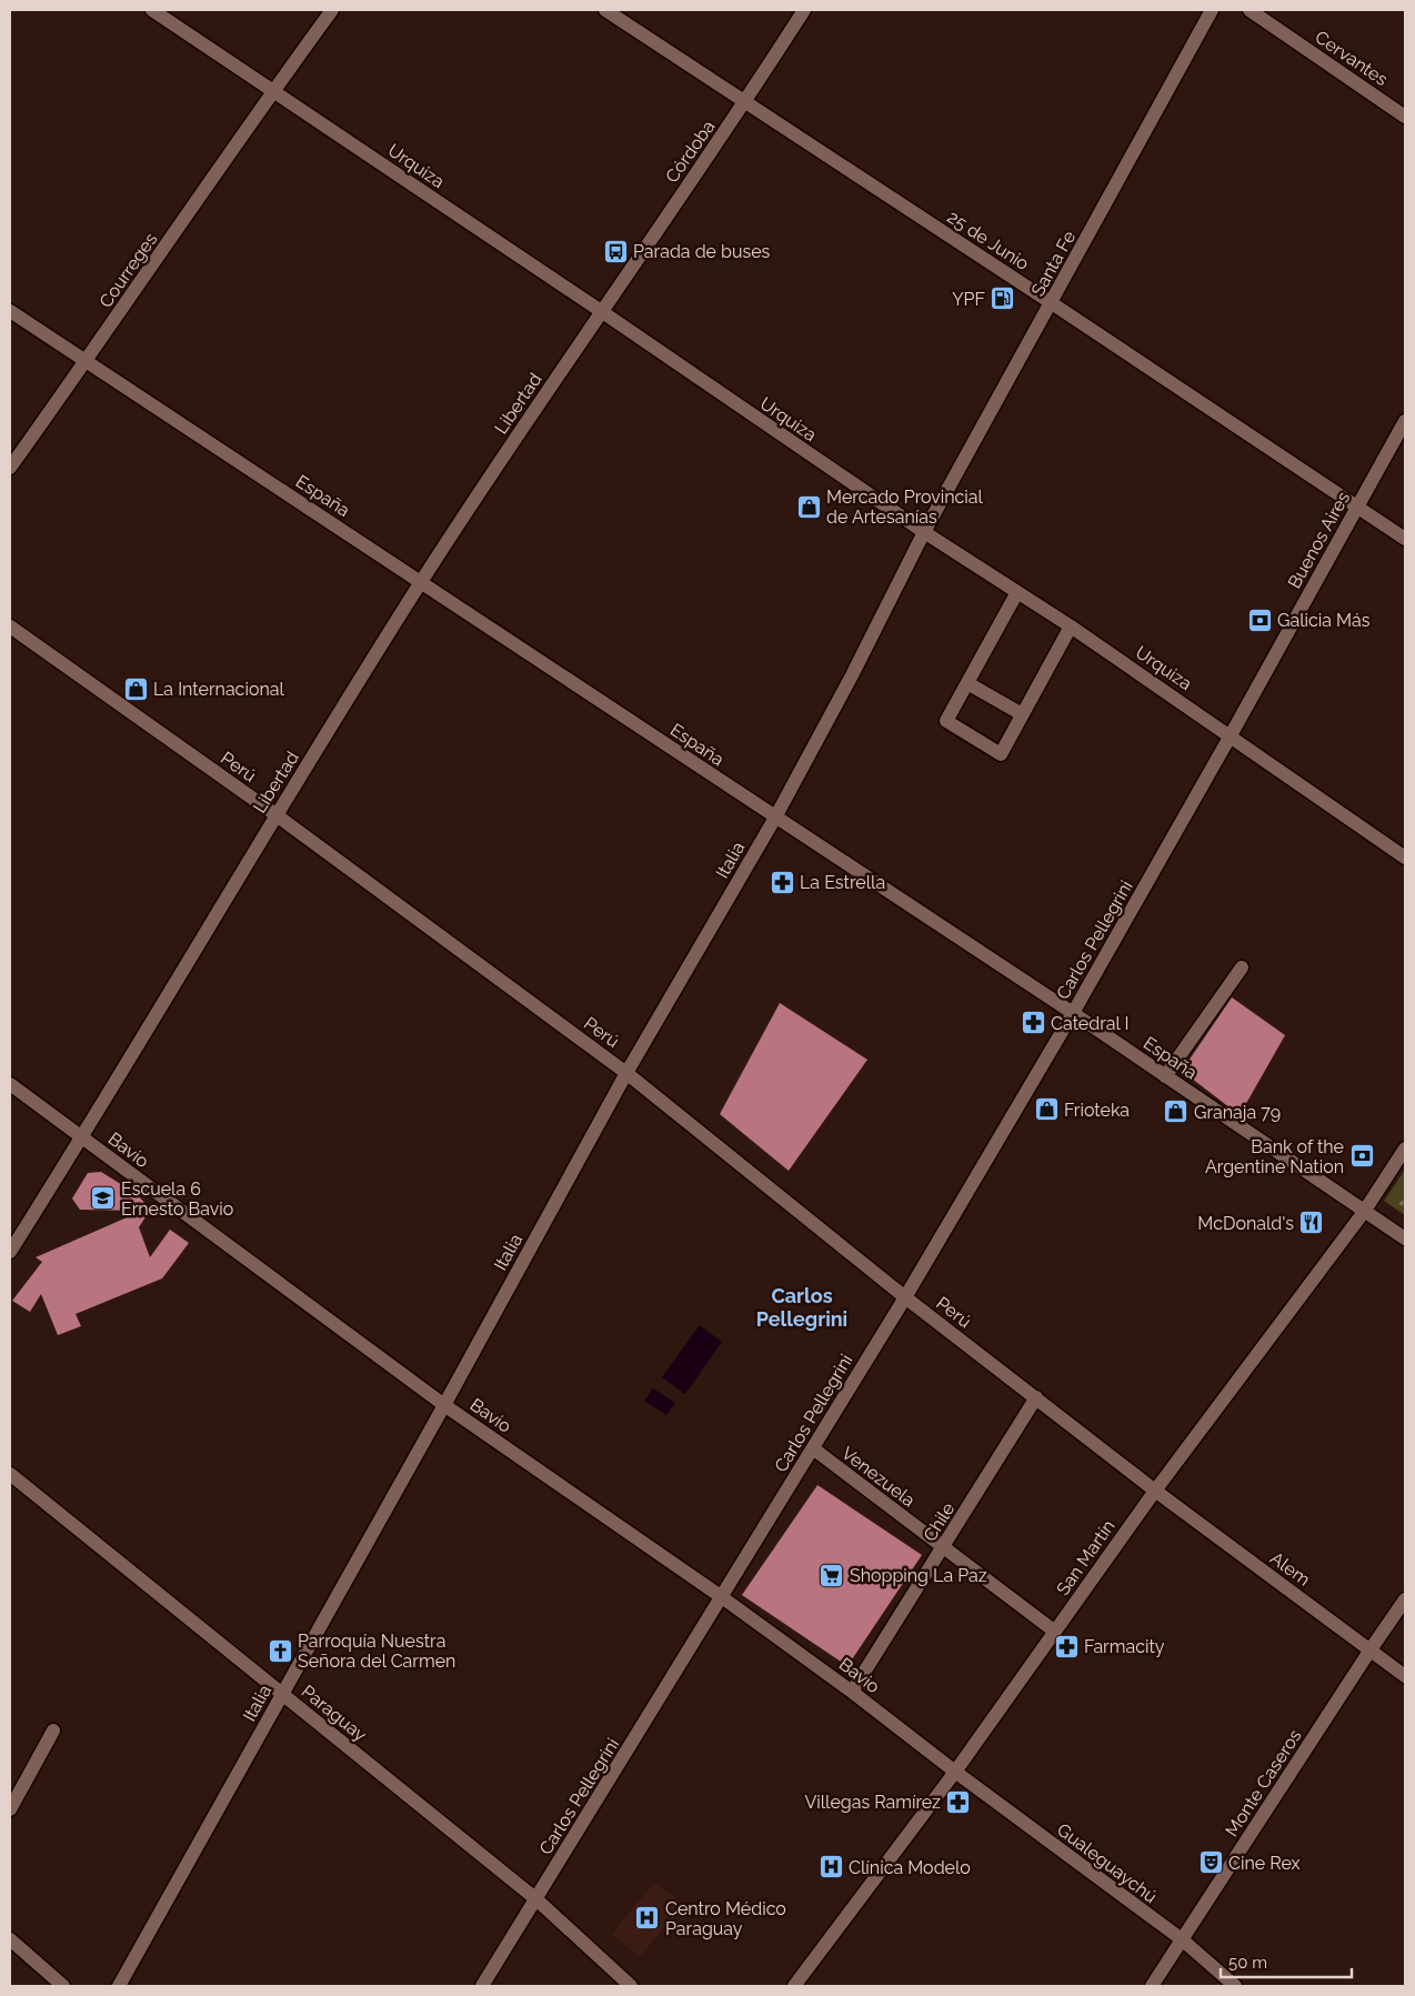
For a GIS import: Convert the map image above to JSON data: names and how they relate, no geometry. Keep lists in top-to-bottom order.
{
  "streets": {
    "street": [
      "Cervantes",
      "Córdoba",
      "Urquiza",
      "25 de Junio",
      "Santa Fe",
      "Courreges",
      "Libertad",
      "España",
      "Buenos Aires",
      "Perú",
      "Italia",
      "Carlos Pellegrini",
      "Bavio",
      "Venezuela",
      "Chile",
      "San Martín",
      "Alem",
      "Paraguay",
      "Monte Caseros",
      "Gualeguaychú"
    ]
  },
  "crossings": [
    ["Córdoba", "Urquiza"],
    ["Córdoba", "25 de Junio"],
    ["Córdoba", "Libertad"],
    ["Urquiza", "Santa Fe"],
    ["Urquiza", "Courreges"],
    ["Urquiza", "Libertad"],
    ["Urquiza", "Buenos Aires"],
    ["Urquiza", "Italia"],
    ["Urquiza", "Carlos Pellegrini"],
    ["25 de Junio", "Santa Fe"],
    ["25 de Junio", "Buenos Aires"],
    ["Santa Fe", "Italia"],
    ["Courreges", "España"],
    ["Libertad", "España"],
    ["Libertad", "Perú"],
    ["Libertad", "Bavio"],
    ["España", "Italia"],
    ["España", "Carlos Pellegrini"],
    ["España", "San Martín"],
    ["Buenos Aires", "Carlos Pellegrini"],
    ["Perú", "Italia"],
    ["Perú", "Carlos Pellegrini"],
    ["Perú", "Chile"],
    ["Perú", "San Martín"],
    ["Perú", "Alem"],
    ["Italia", "Bavio"],
    ["Italia", "Paraguay"],
    ["Carlos Pellegrini", "Bavio"],
    ["Carlos Pellegrini", "Venezuela"],
    ["Carlos Pellegrini", "Paraguay"],
    ["Bavio", "Chile"],
    ["Bavio", "San Martín"],
    ["Bavio", "Gualeguaychú"],
    ["Venezuela", "Chile"],
    ["Venezuela", "San Martín"],
    ["San Martín", "Alem"],
    ["San Martín", "Gualeguaychú"],
    ["Alem", "Monte Caseros"],
    ["Monte Caseros", "Gualeguaychú"]
  ],
  "districts": ["Carlos Pellegrini"],
  "places": {
    "bus stop": ["Parada de buses"],
    "fuel station": ["YPF"],
    "shop": [
      "Mercado Provincial de Artesanías",
      "La Internacional",
      "Frioteka",
      "Granaja 79"
    ],
    "bank": ["Galicia Más", "Bank of the Argentine Nation"],
    "pharmacy": [
      "La Estrella",
      "Catedral I",
      "Farmacity",
      "Villegas Ramírez"
    ],
    "school or university": ["Escuela 6 Ernesto Bavio"],
    "restaurant": ["McDonald's"],
    "supermarket": ["Shopping La Paz"],
    "church": ["Parroquía Nuestra Señora del Carmen"],
    "theatre": ["Cine Rex"],
    "hospital": ["Clínica Modelo", "Centro Médico Paraguay"]
  },
  "scale_bar": "50 m"
}
